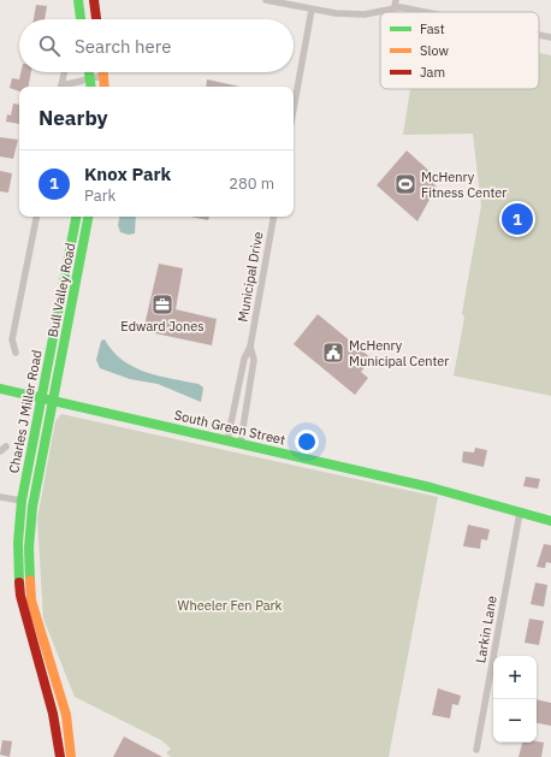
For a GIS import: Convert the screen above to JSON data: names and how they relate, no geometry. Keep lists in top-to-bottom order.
{
  "streets": {
    "street": [
      "Municipal Drive",
      "Bull Valley Road",
      "Charles J Miller Road",
      "South Green Street",
      "Larkin Lane"
    ]
  },
  "crossings": [
    ["Municipal Drive", "South Green Street"],
    ["Bull Valley Road", "Charles J Miller Road"],
    ["Bull Valley Road", "South Green Street"],
    ["Charles J Miller Road", "South Green Street"],
    ["South Green Street", "Larkin Lane"]
  ],
  "parks": ["Wheeler Fen Park"],
  "places": {
    "sports": ["McHenry Fitness Center"],
    "office": ["Edward Jones"],
    "public building": ["McHenry Municipal Center"]
  },
  "legend": ["Fast", "Slow", "Jam"],
  "page": {
    "search": "Search here",
    "heading": "Nearby",
    "list": [
      {
        "mark": "1",
        "name": "Knox Park",
        "note": "Park",
        "value": "280 m"
      }
    ],
    "pins": "1",
    "map_buttons": ["+", "−"]
  }
}
